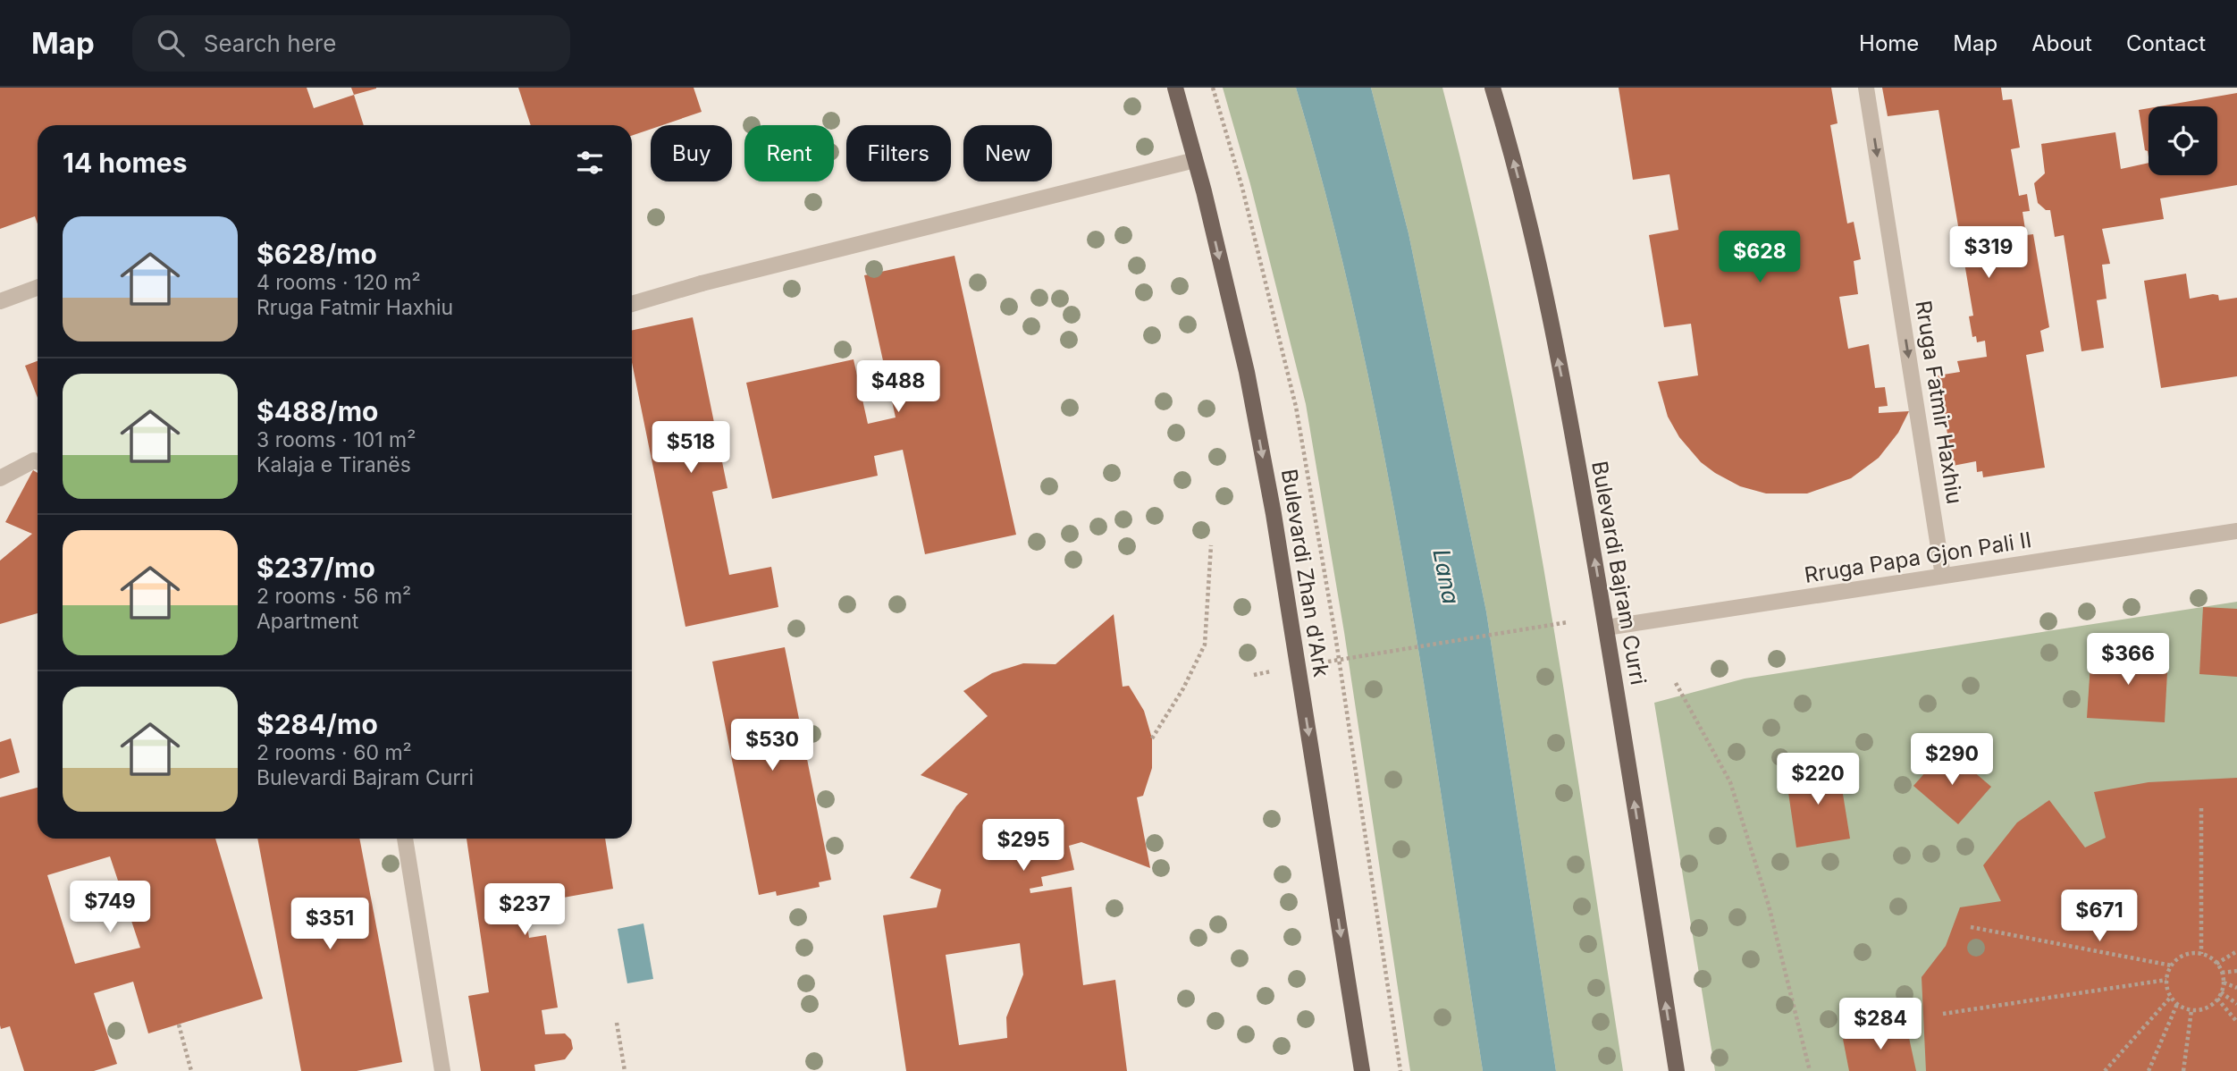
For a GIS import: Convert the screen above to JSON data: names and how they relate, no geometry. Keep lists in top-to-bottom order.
{
  "streets": {
    "main road": ["Bulevardi Zhan d'Ark", "Bulevardi Bajram Curri"],
    "street": ["Rruga Fatmir Haxhiu", "Rruga Papa Gjon Pali II"]
  },
  "crossings": [
    ["Rruga Fatmir Haxhiu", "Rruga Papa Gjon Pali II"],
    ["Rruga Papa Gjon Pali II", "Bulevardi Bajram Curri"]
  ],
  "one_way": ["Rruga Fatmir Haxhiu", "Bulevardi Zhan d'Ark", "Bulevardi Bajram Curri"],
  "water": ["Lana"],
  "page": {
    "header": "Map",
    "search": "Search here",
    "nav": [
      "Home",
      "Map",
      "About",
      "Contact"
    ],
    "chip": [
      "Buy",
      "Rent",
      "Filters",
      "New"
    ],
    "heading": "14 homes",
    "list": [
      {
        "name": "$628/mo",
        "note": "4 rooms · 120 m² · Rruga Fatmir Haxhiu"
      },
      {
        "name": "$488/mo",
        "note": "3 rooms · 101 m² · Kalaja e Tiranës"
      },
      {
        "name": "$237/mo",
        "note": "2 rooms · 56 m² · Apartment"
      },
      {
        "name": "$284/mo",
        "note": "2 rooms · 60 m² · Bulevardi Bajram Curri"
      }
    ],
    "price": [
      "$319",
      "$628",
      "$488",
      "$518",
      "$366",
      "$530",
      "$290",
      "$220",
      "$295",
      "$749",
      "$237",
      "$671",
      "$351",
      "$284"
    ]
  }
}
